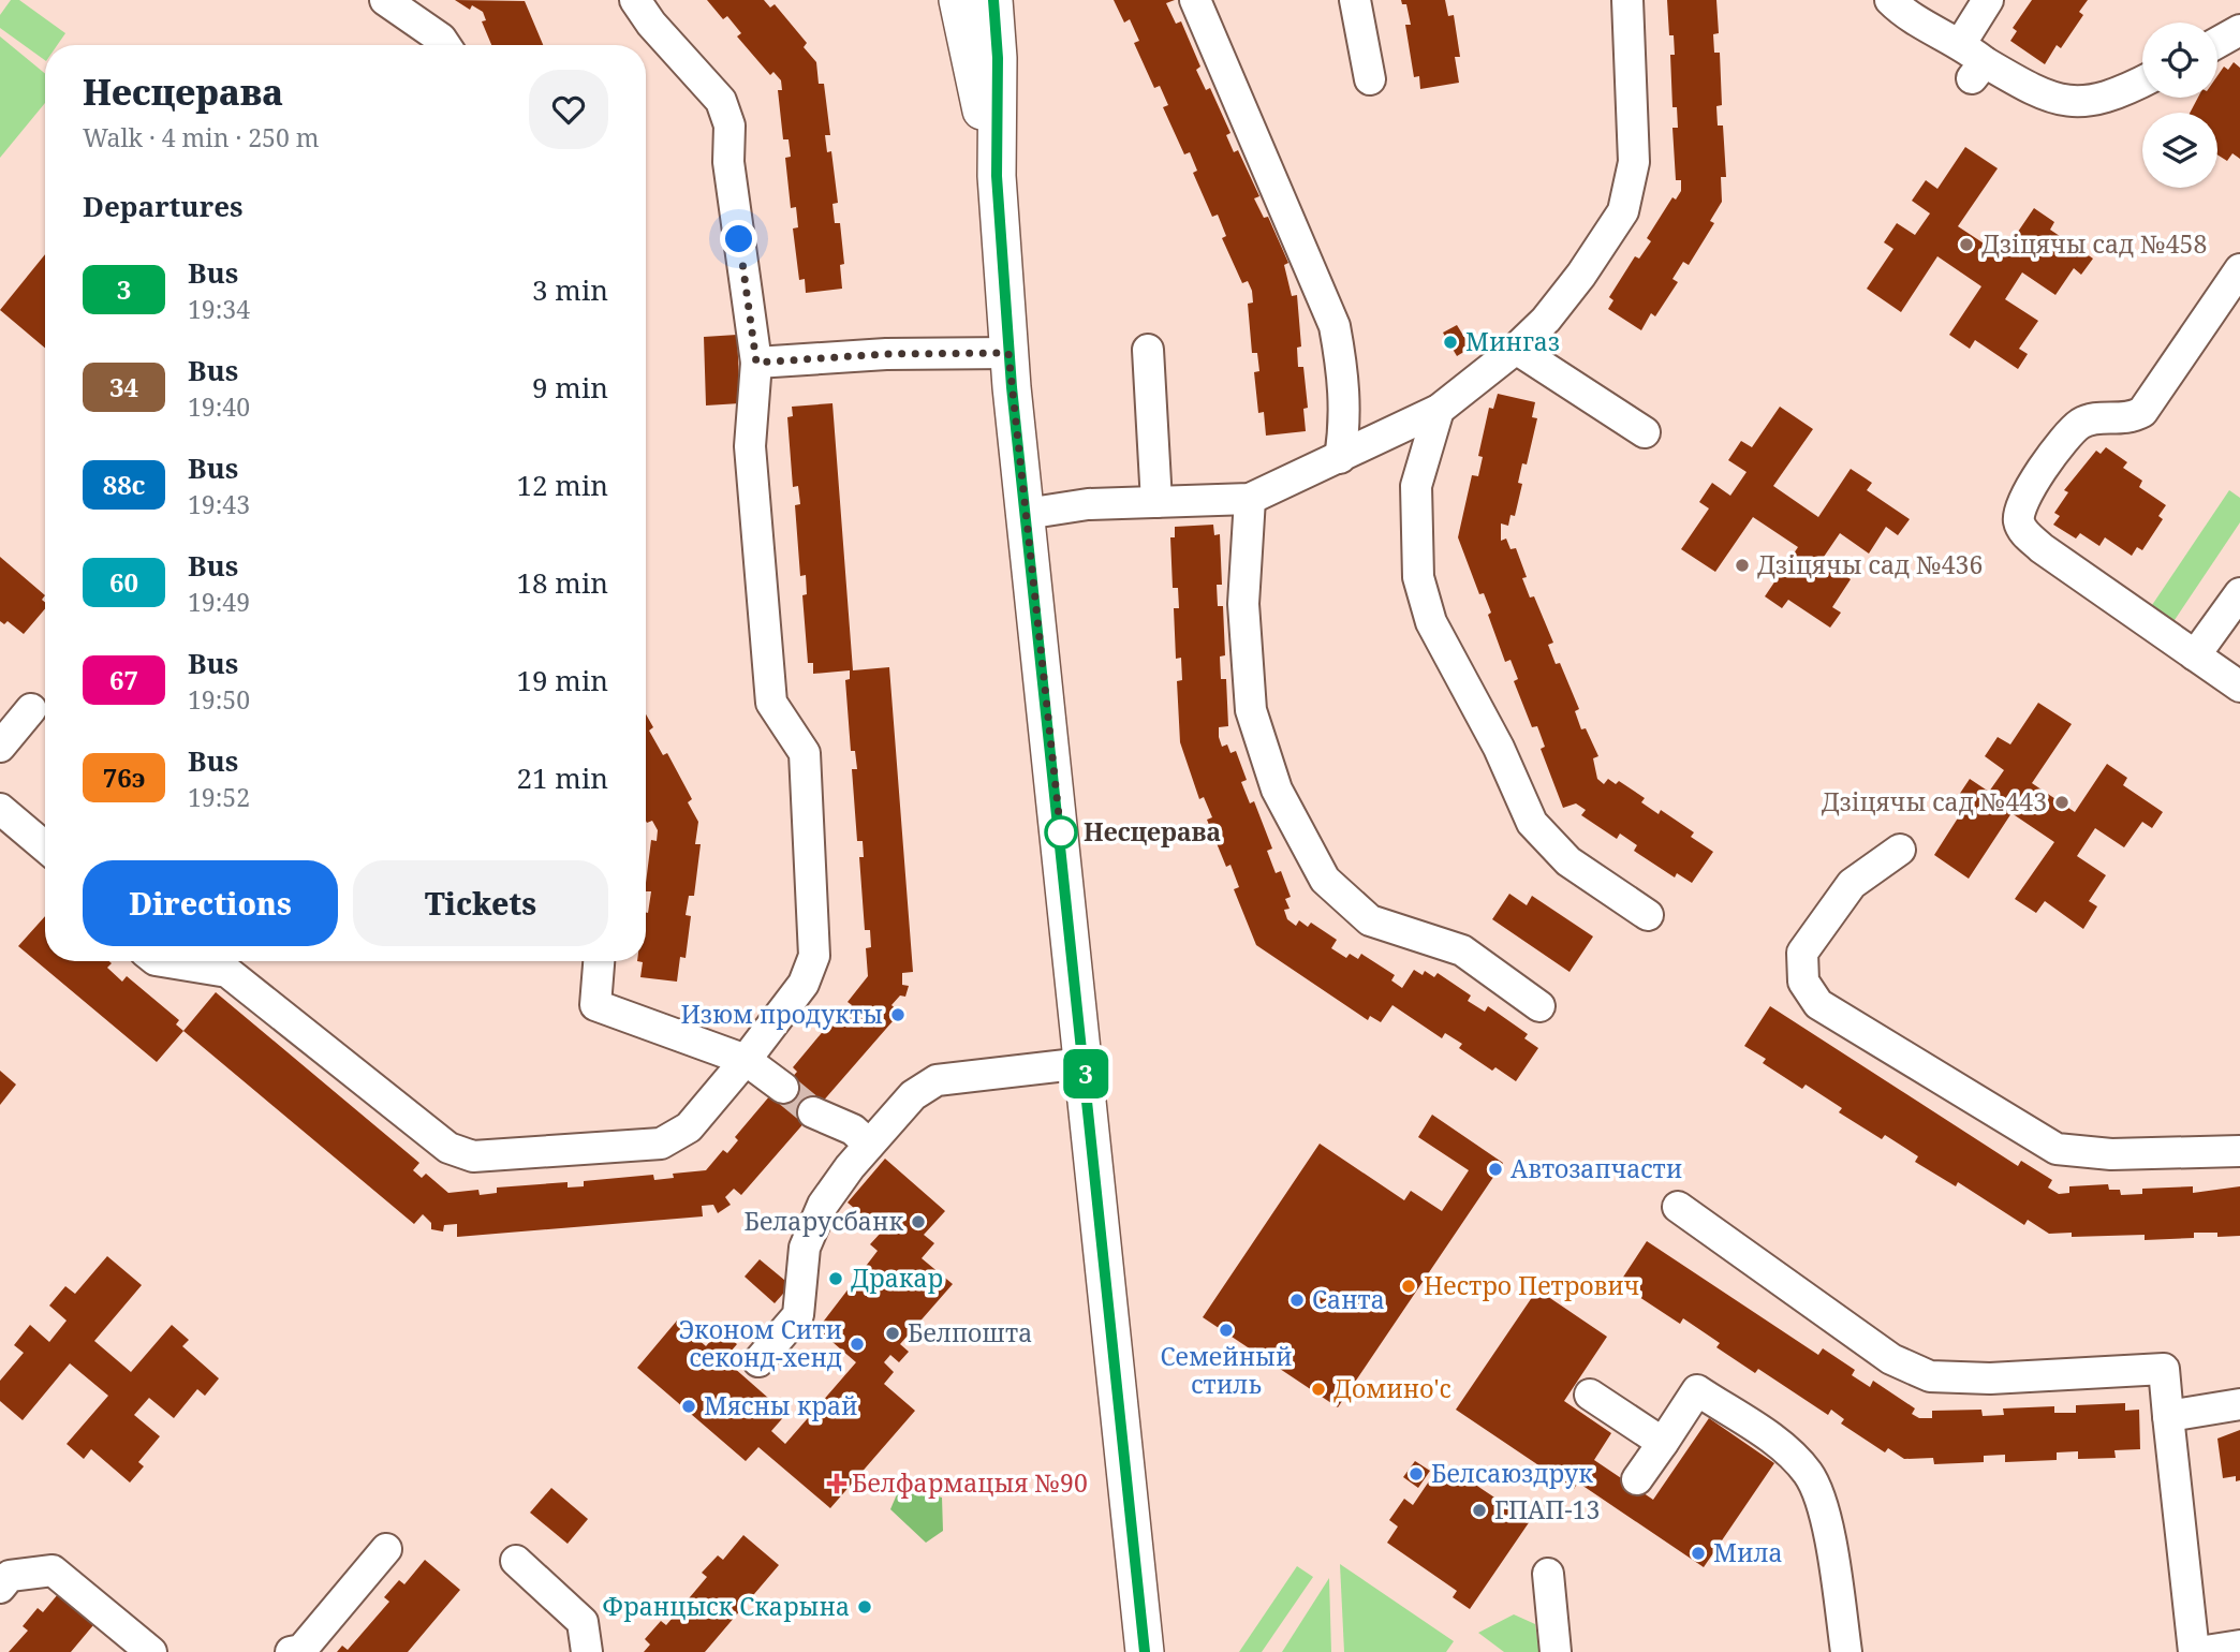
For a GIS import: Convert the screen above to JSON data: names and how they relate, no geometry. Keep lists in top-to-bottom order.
{
  "places": {
    "other": [
      "Дзіцячы сад №458",
      "Мингаз",
      "Дзіцячы сад №436",
      "Дзіцячы сад №443",
      "Несцерава",
      "Изюм продукты",
      "Автозапчасти",
      "Беларусбанк",
      "Дракар",
      "Нестро Петрович",
      "Санта",
      "Семейный стиль",
      "Белпошта",
      "Эконом Сити секонд-хенд",
      "Домино'c",
      "Мясны край",
      "Белсаюздрук",
      "ГПАП-13",
      "Мила",
      "Францыск Скарына"
    ],
    "health": ["Белфармацыя №90"]
  },
  "lines": ["bus line 3"],
  "page": {
    "on_map": "3",
    "heading": [
      ["Несцерава", "Walk · 4 min · 250 m"],
      "Departures"
    ],
    "list": [
      {
        "mark": "3",
        "name": "Bus",
        "note": "19:34",
        "value": "3 min"
      },
      {
        "mark": "34",
        "name": "Bus",
        "note": "19:40",
        "value": "9 min"
      },
      {
        "mark": "88с",
        "name": "Bus",
        "note": "19:43",
        "value": "12 min"
      },
      {
        "mark": "60",
        "name": "Bus",
        "note": "19:49",
        "value": "18 min"
      },
      {
        "mark": "67",
        "name": "Bus",
        "note": "19:50",
        "value": "19 min"
      },
      {
        "mark": "76э",
        "name": "Bus",
        "note": "19:52",
        "value": "21 min"
      }
    ],
    "buttons": ["Directions", "Tickets"]
  }
}
